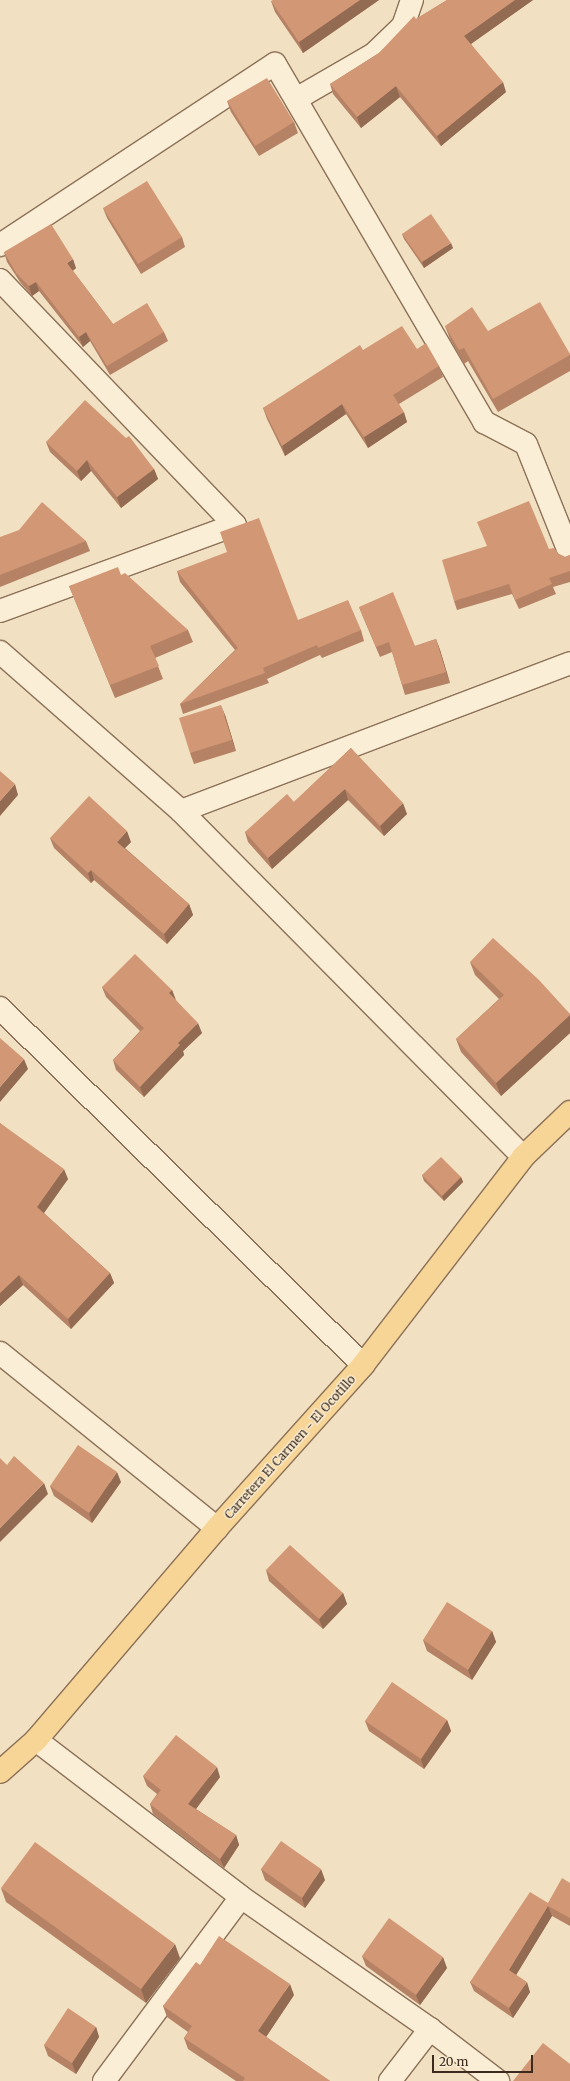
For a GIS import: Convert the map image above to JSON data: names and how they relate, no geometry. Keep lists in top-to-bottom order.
{
  "streets": {
    "main road": ["Carretera El Carmen - El Ocotillo"]
  },
  "scale_bar": "20 m"
}
